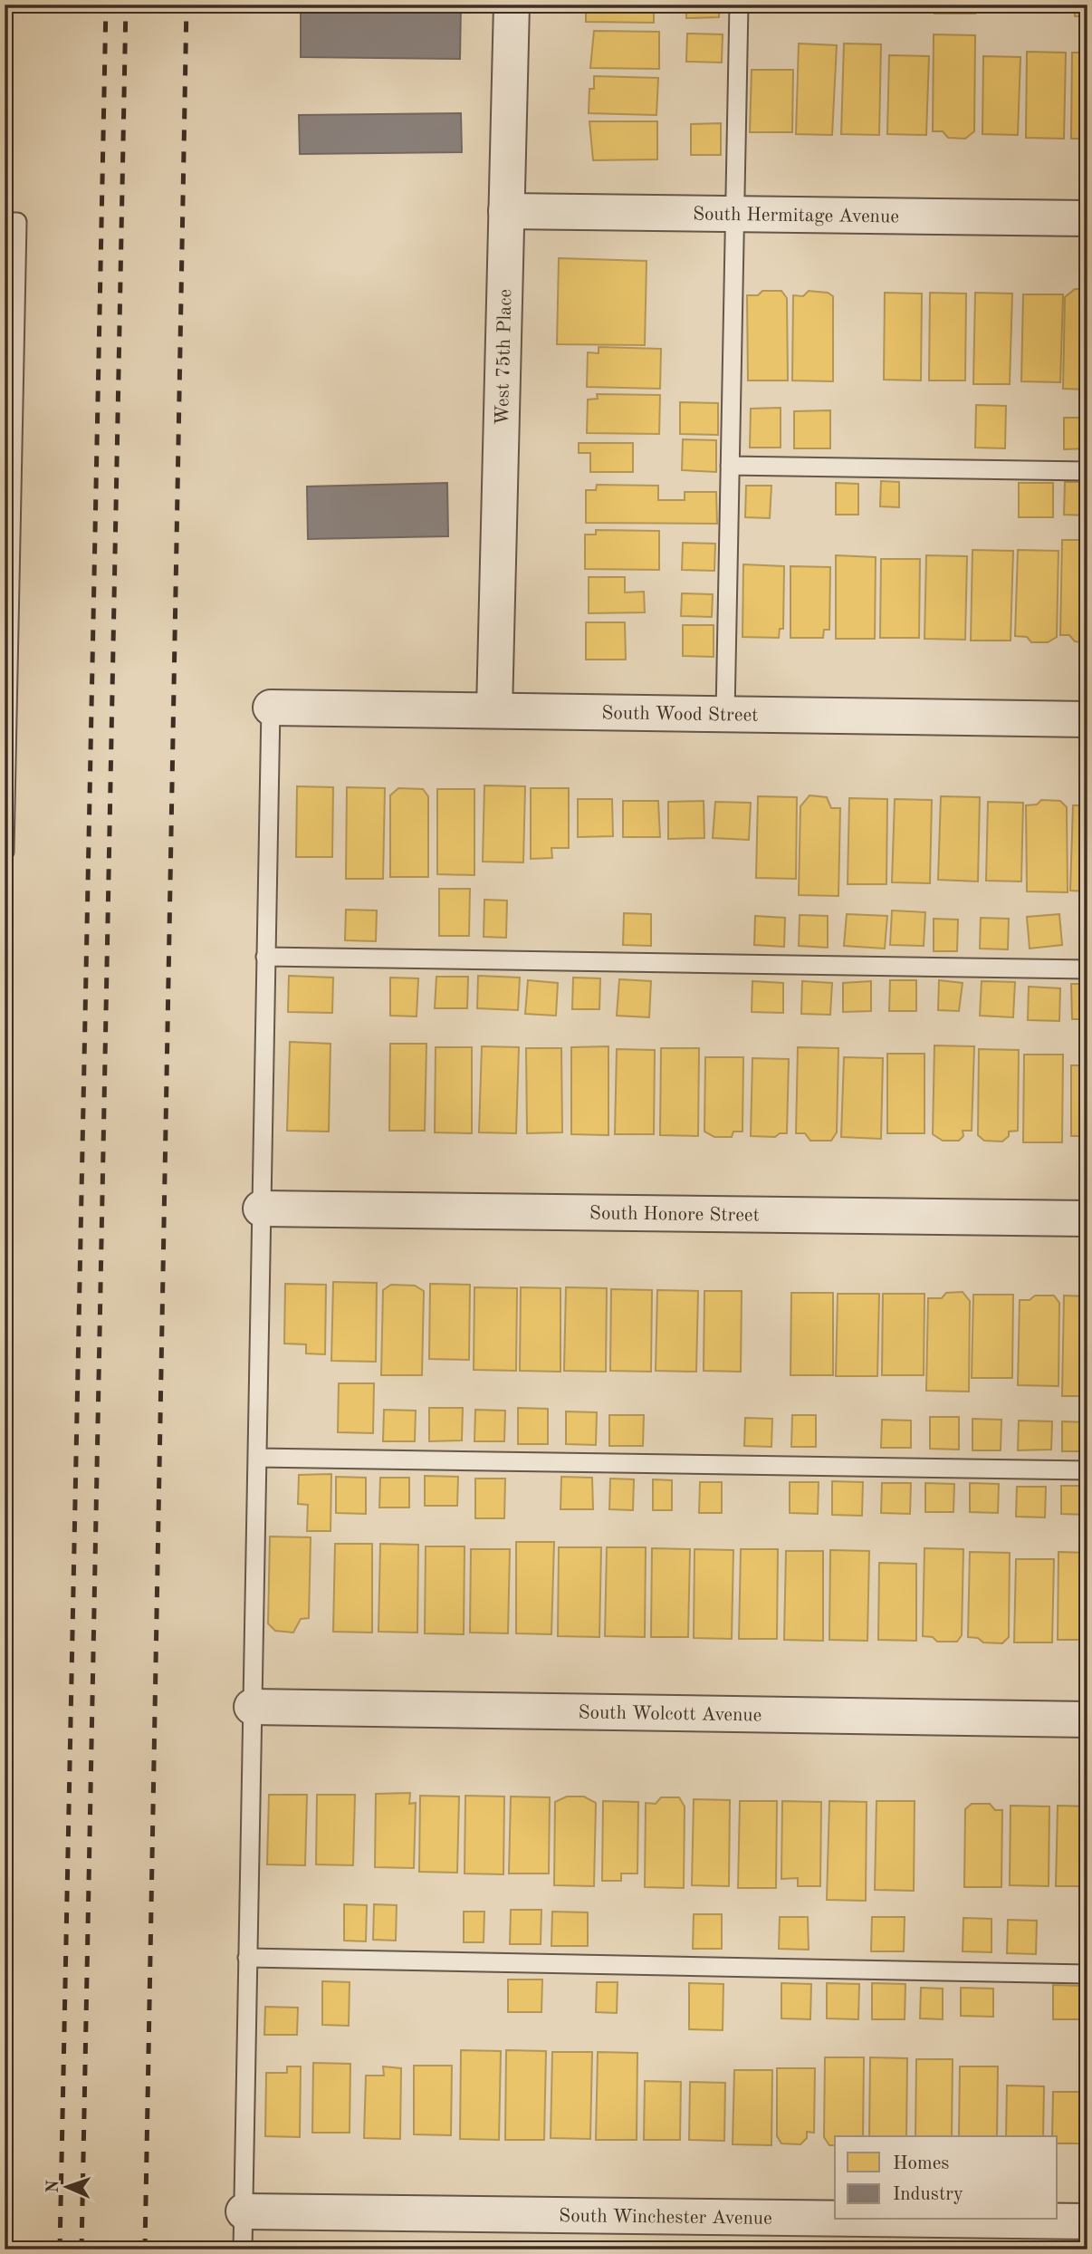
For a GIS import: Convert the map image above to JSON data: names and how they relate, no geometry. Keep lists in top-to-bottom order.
{
  "streets": {
    "street": [
      "South Hermitage Avenue",
      "West 75th Place",
      "South Wood Street",
      "South Honore Street",
      "South Wolcott Avenue",
      "South Winchester Avenue"
    ]
  },
  "crossings": [
    ["South Hermitage Avenue", "West 75th Place"],
    ["West 75th Place", "South Wood Street"]
  ],
  "legend": ["Homes", "Industry"],
  "north": "left"
}
